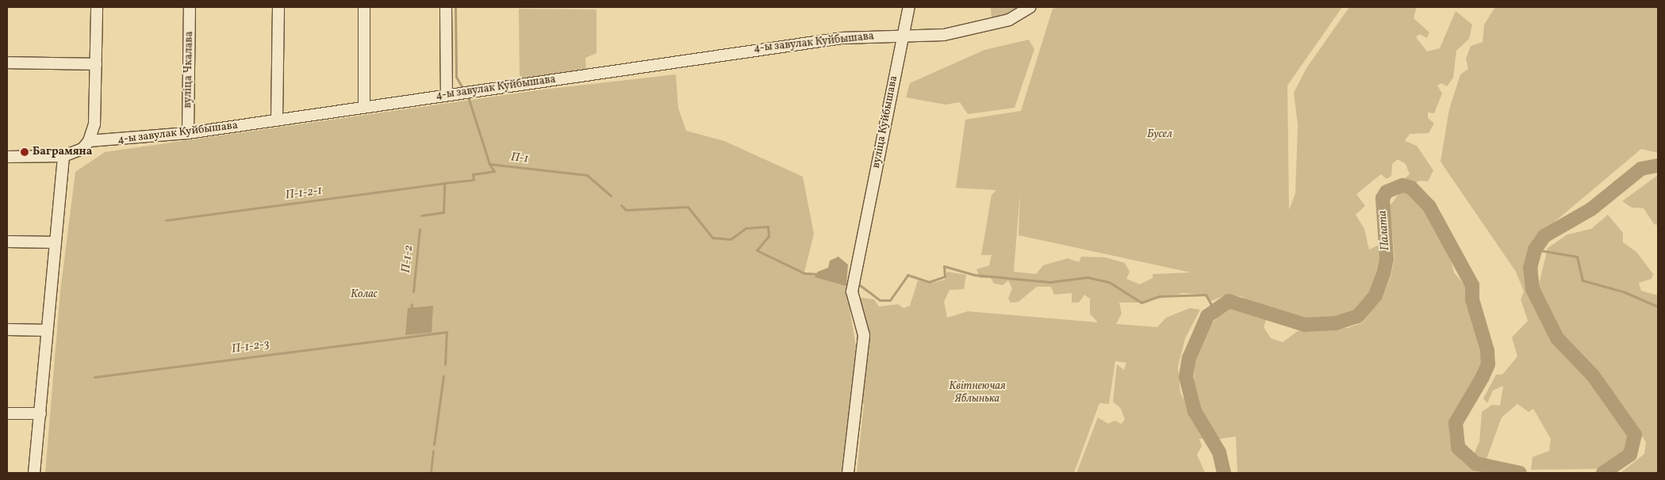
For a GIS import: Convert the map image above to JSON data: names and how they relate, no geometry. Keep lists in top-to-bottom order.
{
  "streets": {
    "street": ["4-ы завулак Куйбышава", "вуліца Чкалава", "вуліца Куйбышава"]
  },
  "crossings": [
    ["4-ы завулак Куйбышава", "вуліца Чкалава"],
    ["4-ы завулак Куйбышава", "вуліца Куйбышава"]
  ],
  "water": [
    "П-1",
    "П-1-2-1",
    "Палата",
    "П-1-2",
    "П-1-2-3"
  ],
  "parks": ["Бусел", "Колас", "Квітнеючая Яблынька"],
  "places": ["Баграмяна"]
}
